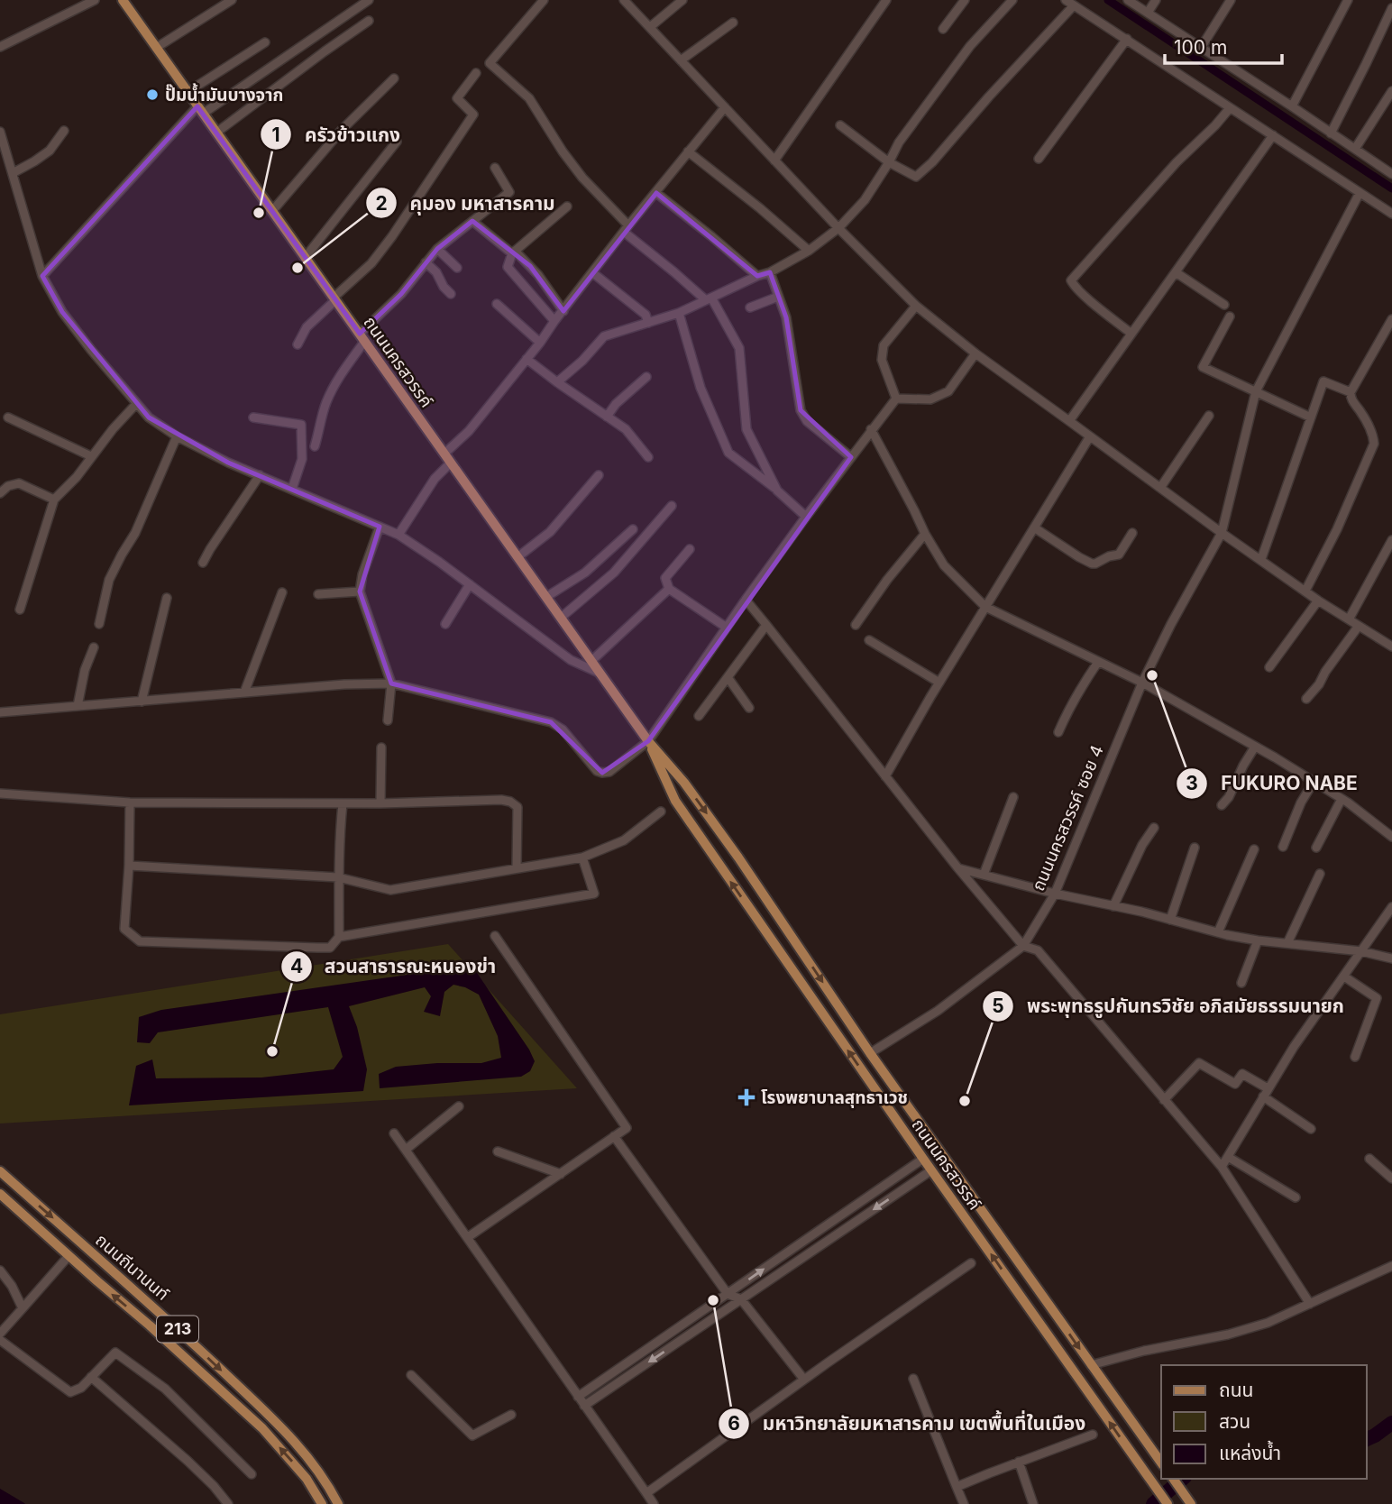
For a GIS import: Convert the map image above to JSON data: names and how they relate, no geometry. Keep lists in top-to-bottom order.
{
  "streets": {
    "main road": ["ถนนนครสวรรค์", "ถนนถีนานนท์", "213"],
    "street": ["ถนนนครสวรรค์ ซอย 4"]
  },
  "crossings": [
    ["ถนนนครสวรรค์", "ถนนนครสวรรค์ ซอย 4"]
  ],
  "places": {
    "other": [
      "ปั๊มน้ำมันบางจาก",
      "ครัวข้าวแกง",
      "คุมอง มหาสารคาม",
      "FUKURO NABE",
      "สวนสาธารณะหนองข่า",
      "พระพุทธรูปกันทรวิชัย อภิสมัยธรรมนายก",
      "มหาวิทยาลัยมหาสารคาม เขตพื้นที่ในเมือง"
    ],
    "health": ["โรงพยาบาลสุทธาเวช"]
  },
  "legend": ["ถนน", "สวน", "แหล่งน้ำ"],
  "scale_bar": "100 m"
}
